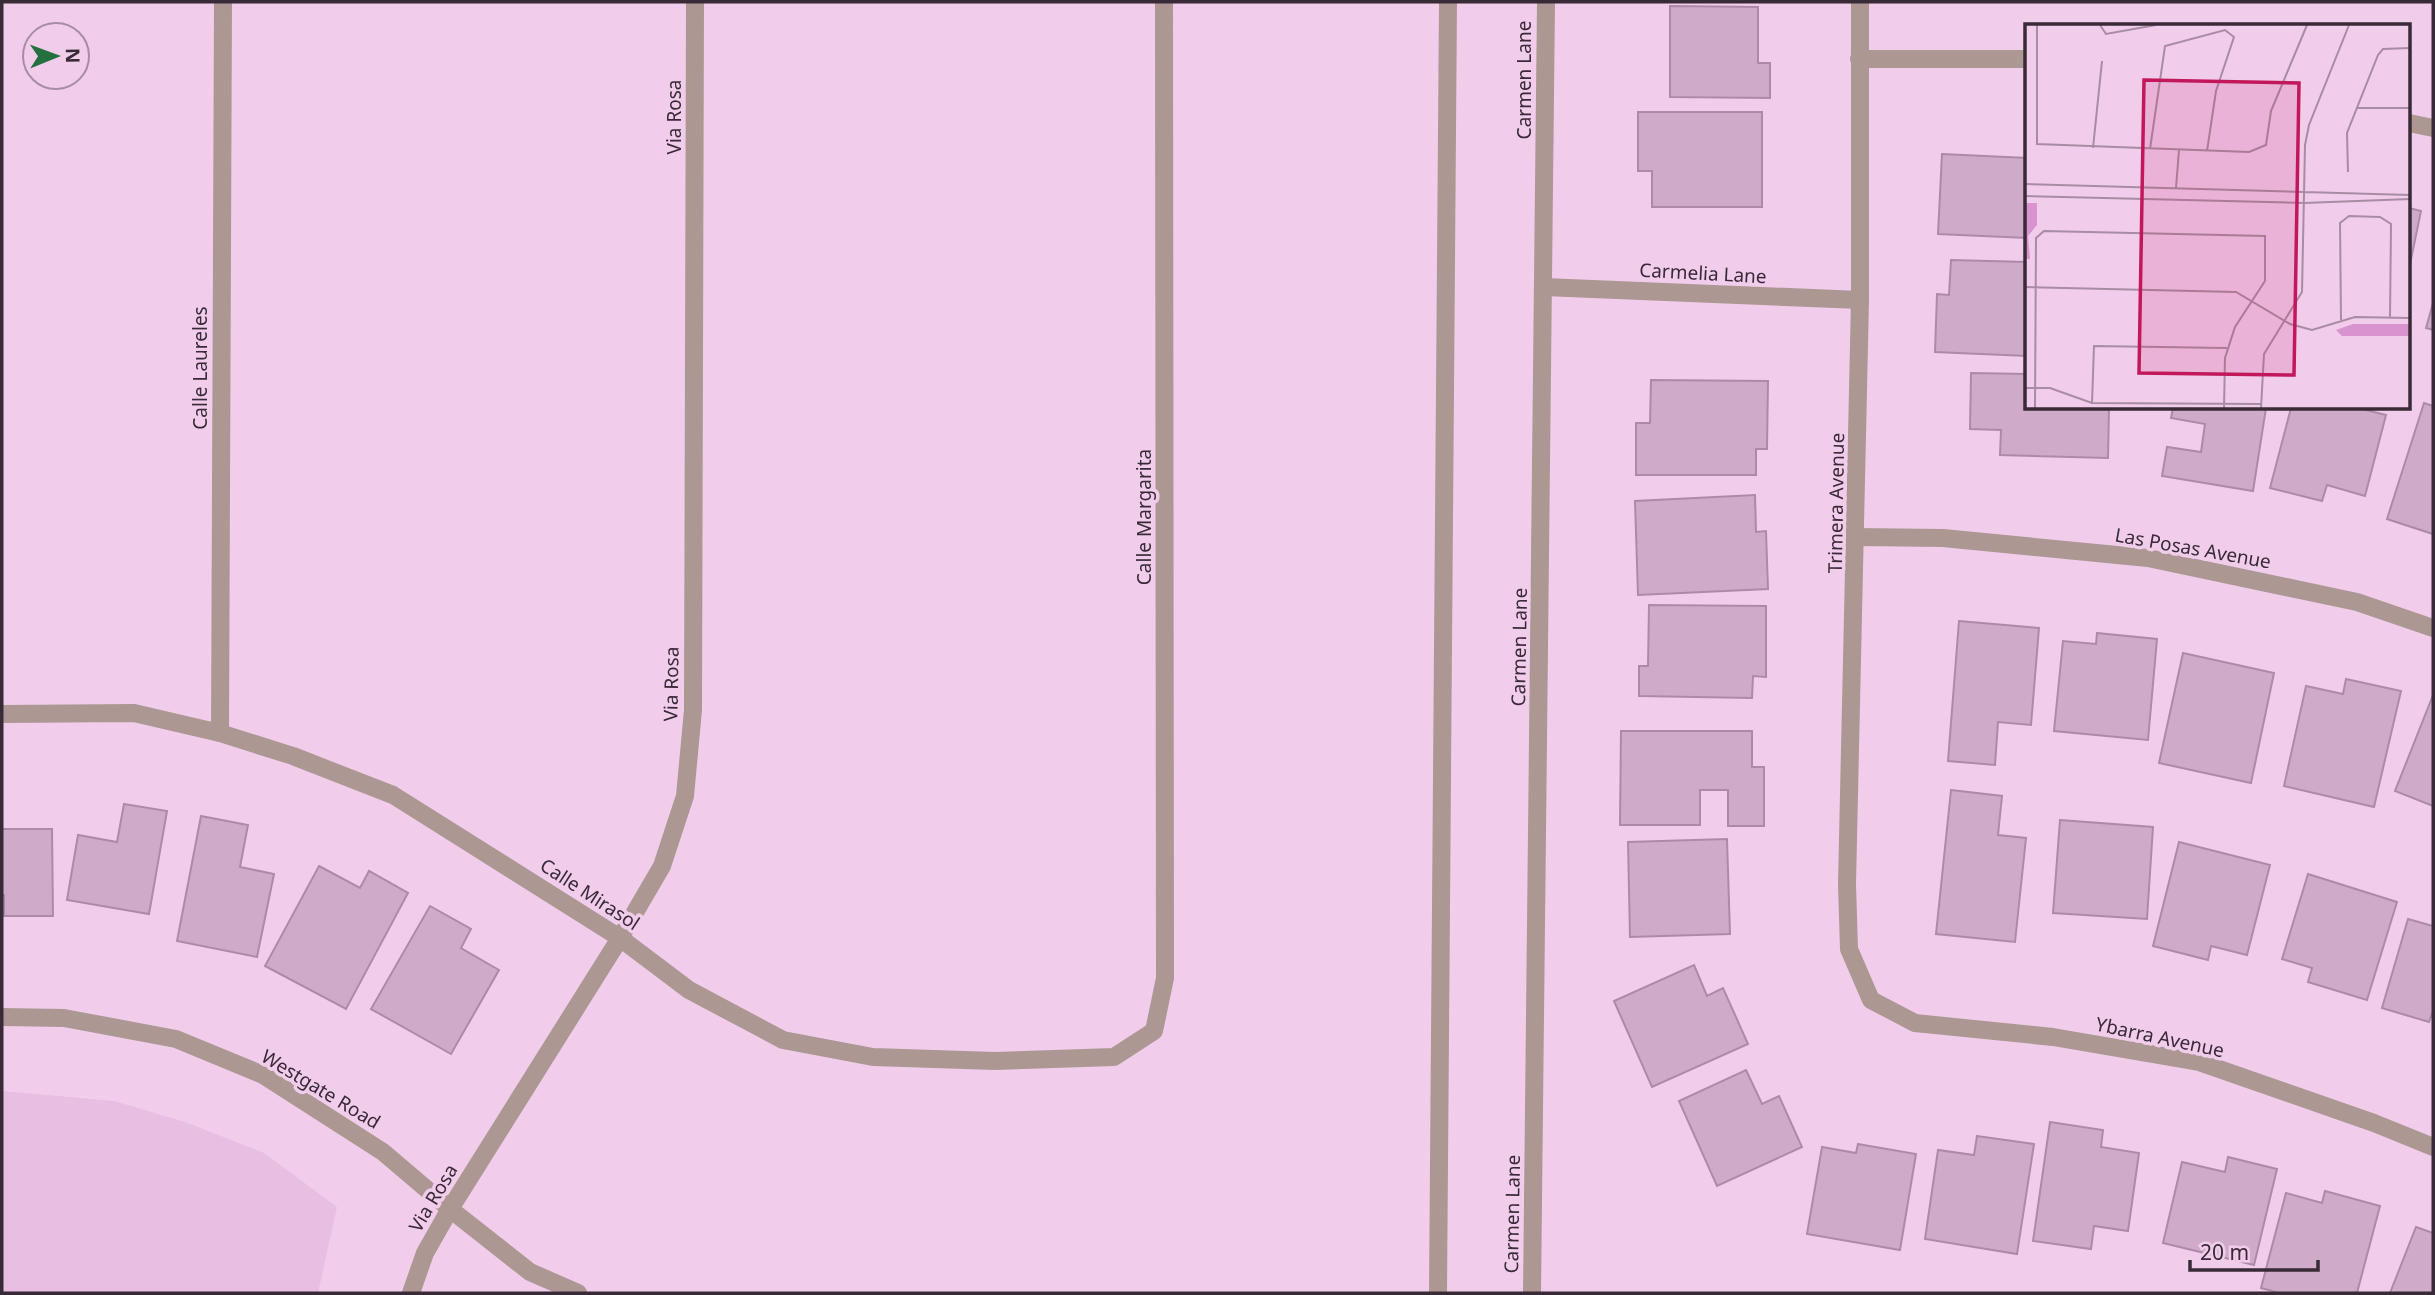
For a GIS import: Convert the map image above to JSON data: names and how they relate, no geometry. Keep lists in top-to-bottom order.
{
  "streets": {
    "street": [
      "Carmen Lane",
      "Via Rosa",
      "Carmelia Lane",
      "Calle Laureles",
      "Trimera Avenue",
      "Calle Margarita",
      "Las Posas Avenue",
      "Calle Mirasol",
      "Ybarra Avenue",
      "Westgate Road"
    ]
  },
  "crossings": [
    ["Carmen Lane", "Carmelia Lane"],
    ["Via Rosa", "Calle Mirasol"],
    ["Via Rosa", "Westgate Road"],
    ["Carmelia Lane", "Trimera Avenue"],
    ["Calle Laureles", "Calle Mirasol"],
    ["Trimera Avenue", "Las Posas Avenue"],
    ["Trimera Avenue", "Ybarra Avenue"],
    ["Calle Margarita", "Calle Mirasol"]
  ],
  "scale_bar": "20 m",
  "north": "right"
}
